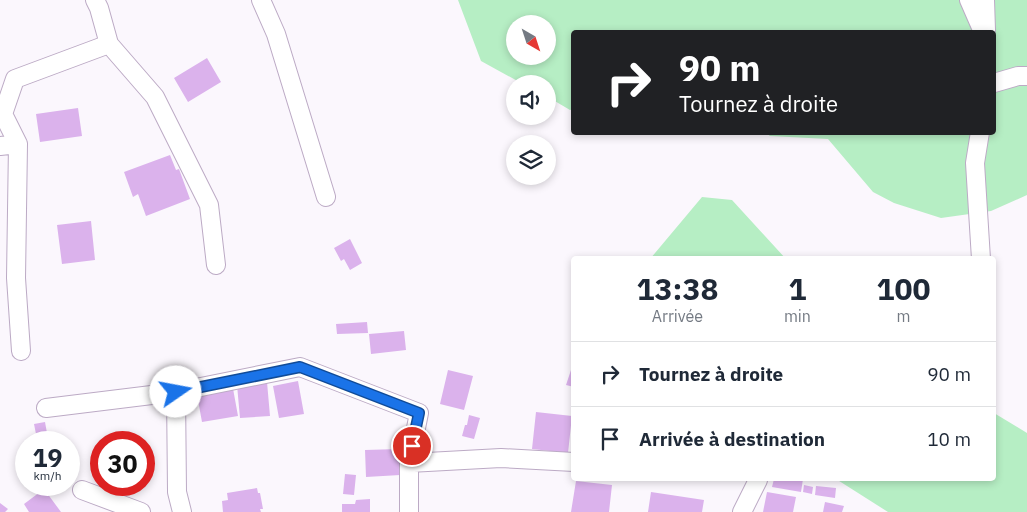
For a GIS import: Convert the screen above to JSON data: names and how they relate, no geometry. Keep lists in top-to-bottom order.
{
  "north": "bottom right",
  "page": {
    "turn": ["90 m", "Tournez à droite"],
    "eta": [
      "13:38",
      "Arrivée",
      "1",
      "min",
      "100",
      "m"
    ],
    "list": [
      {
        "name": "Tournez à droite",
        "value": "90 m"
      },
      {
        "name": "Arrivée à destination",
        "value": "10 m"
      }
    ],
    "speed": "19 km/h",
    "limit": "30"
  }
}
